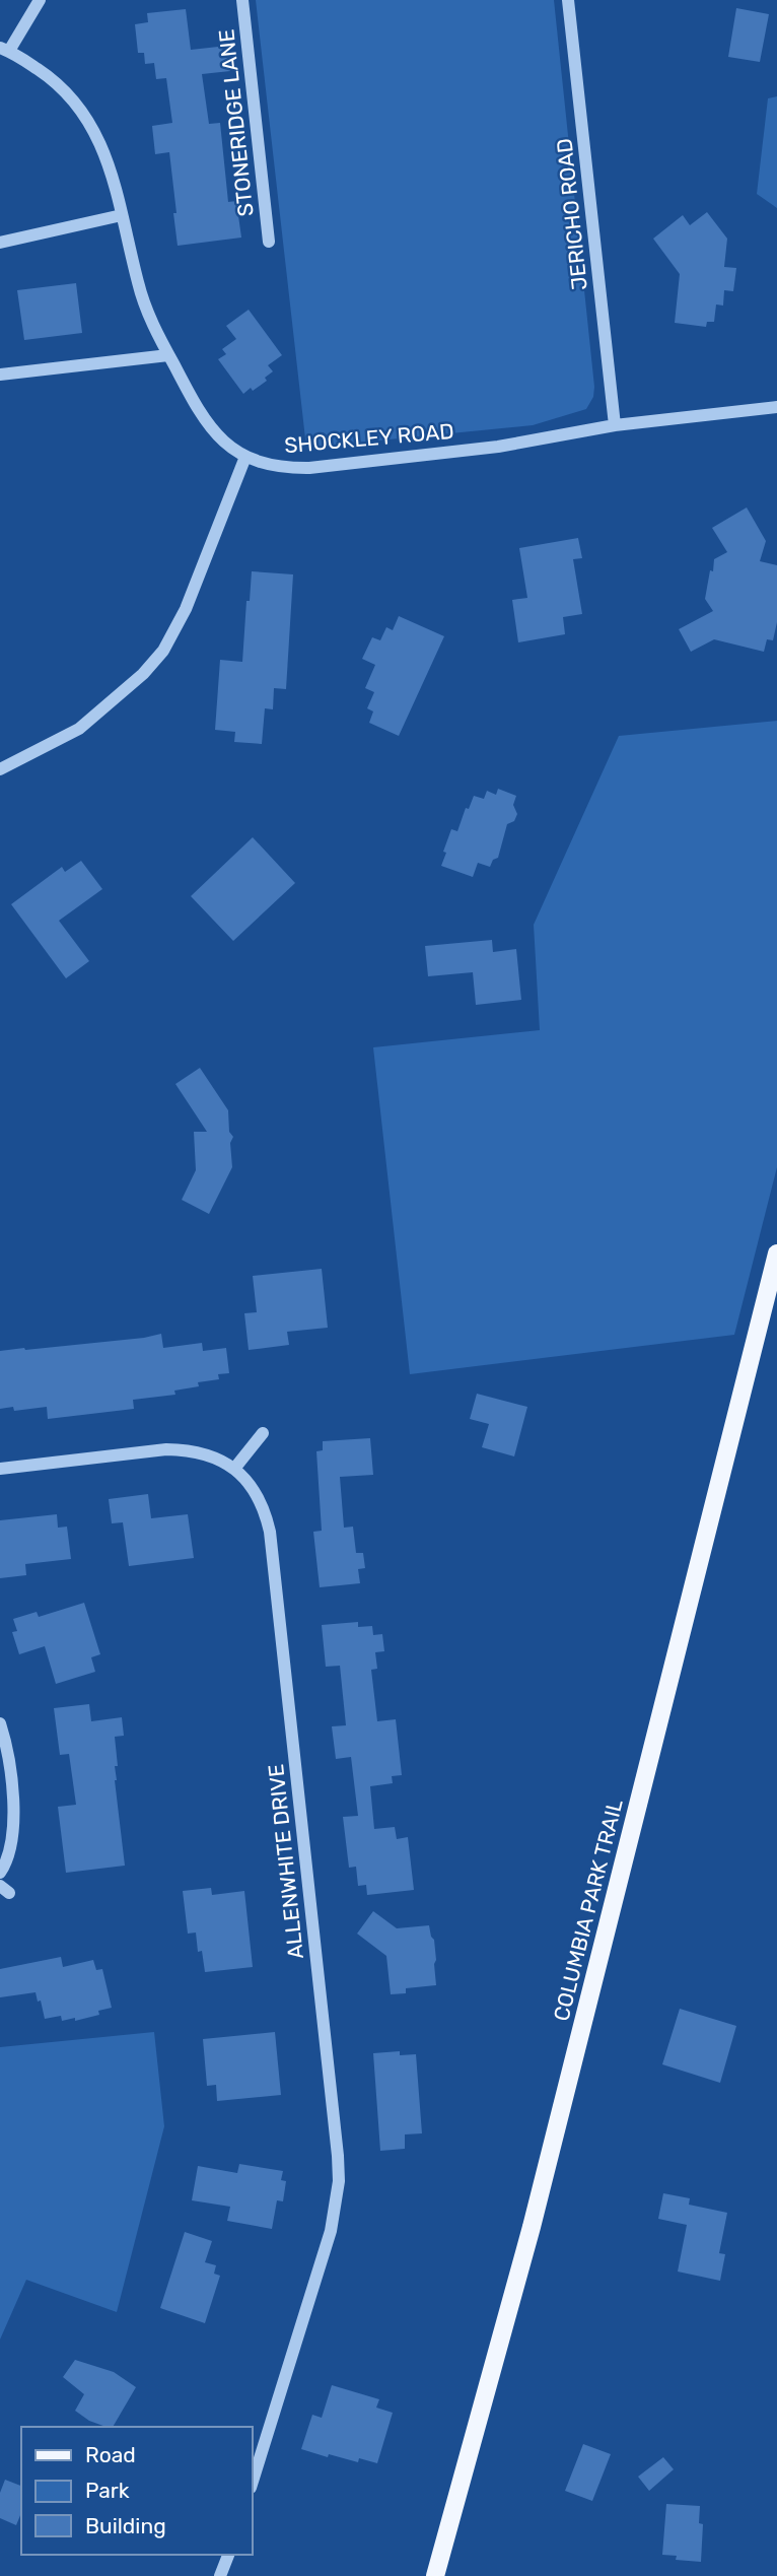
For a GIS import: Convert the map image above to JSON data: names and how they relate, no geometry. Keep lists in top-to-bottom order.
{
  "streets": {
    "main road": ["COLUMBIA PARK TRAIL"],
    "street": [
      "STONERIDGE LANE",
      "JERICHO ROAD",
      "SHOCKLEY ROAD",
      "ALLENWHITE DRIVE"
    ]
  },
  "crossings": [
    ["JERICHO ROAD", "SHOCKLEY ROAD"]
  ],
  "legend": ["Road", "Park", "Building"]
}
